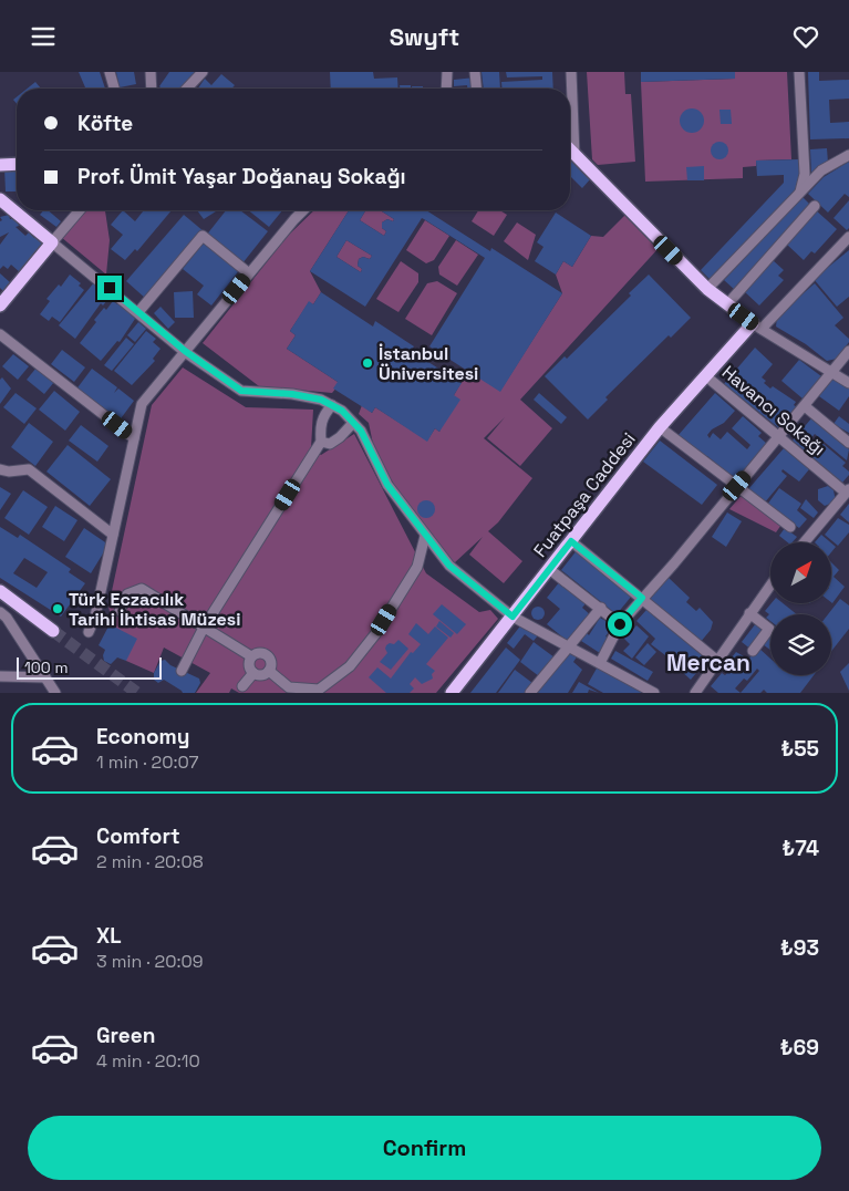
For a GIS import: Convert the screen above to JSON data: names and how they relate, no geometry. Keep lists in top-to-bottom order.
{
  "streets": {
    "main road": ["Fuatpaşa Caddesi"],
    "street": ["Havancı Sokağı"]
  },
  "crossings": [
    ["Havancı Sokağı", "Fuatpaşa Caddesi"]
  ],
  "districts": ["Mercan"],
  "places": ["İstanbul Üniversitesi", "Türk Eczacılık Tarihi İhtisas Müzesi"],
  "scale_bar": "100 m",
  "north": "top right",
  "page": {
    "header": "Swyft",
    "banner": ["Köfte", "Prof. Ümit Yaşar Doğanay Sokağı"],
    "scale": "100 m",
    "list": [
      {
        "name": "Economy",
        "note": "1 min · 20:07",
        "value": "₺55"
      },
      {
        "name": "Comfort",
        "note": "2 min · 20:08",
        "value": "₺74"
      },
      {
        "name": "XL",
        "note": "3 min · 20:09",
        "value": "₺93"
      },
      {
        "name": "Green",
        "note": "4 min · 20:10",
        "value": "₺69"
      }
    ],
    "buttons": "Confirm"
  }
}
